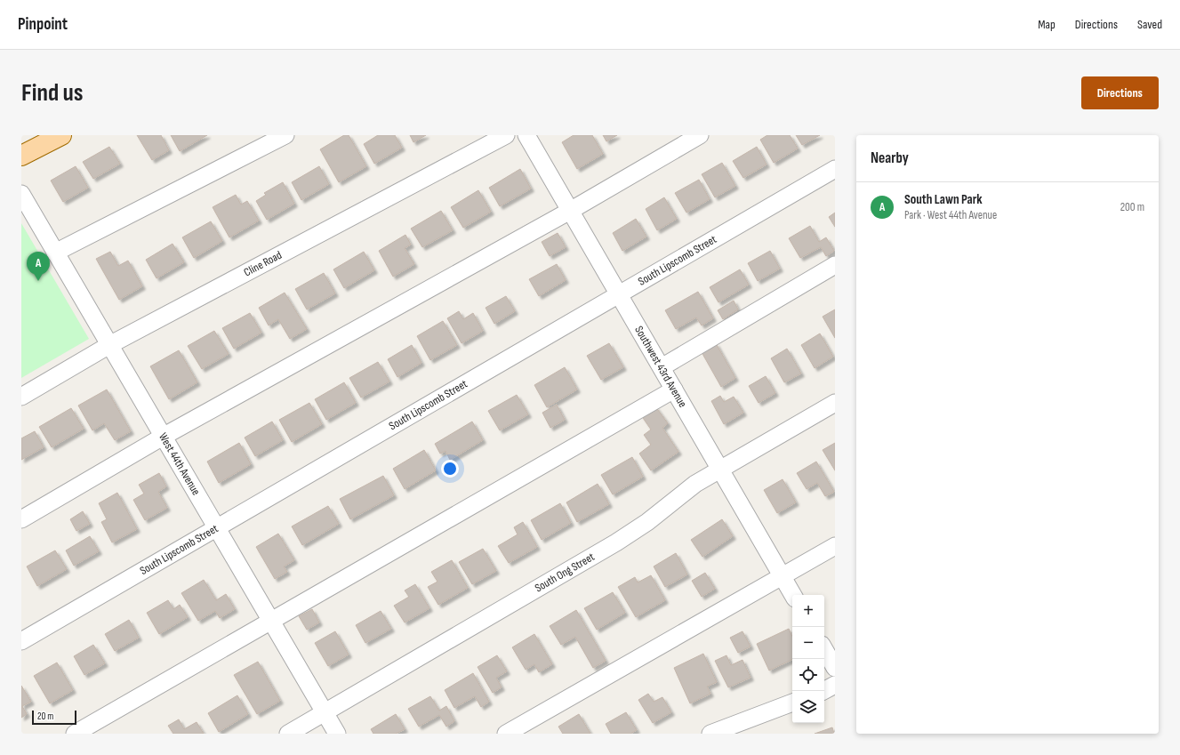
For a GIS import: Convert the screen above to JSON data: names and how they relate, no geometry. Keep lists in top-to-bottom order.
{
  "streets": {
    "street": [
      "South Lipscomb Street",
      "Cline Road",
      "Southwest 43rd Avenue",
      "West 44th Avenue",
      "South Ong Street"
    ]
  },
  "crossings": [
    ["South Lipscomb Street", "Southwest 43rd Avenue"],
    ["South Lipscomb Street", "West 44th Avenue"],
    ["Cline Road", "West 44th Avenue"],
    ["Southwest 43rd Avenue", "South Ong Street"],
    ["West 44th Avenue", "South Ong Street"]
  ],
  "scale_bar": "20 m",
  "page": {
    "header": "Pinpoint",
    "nav": ["Map", "Directions", "Saved"],
    "buttons": "Directions",
    "title": "Find us",
    "heading": "Nearby",
    "list": [
      {
        "mark": "A",
        "name": "South Lawn Park",
        "note": "Park · West 44th Avenue",
        "value": "200 m"
      }
    ],
    "pins": "A",
    "map_buttons": ["+", "−"],
    "scale": "20 m"
  }
}
